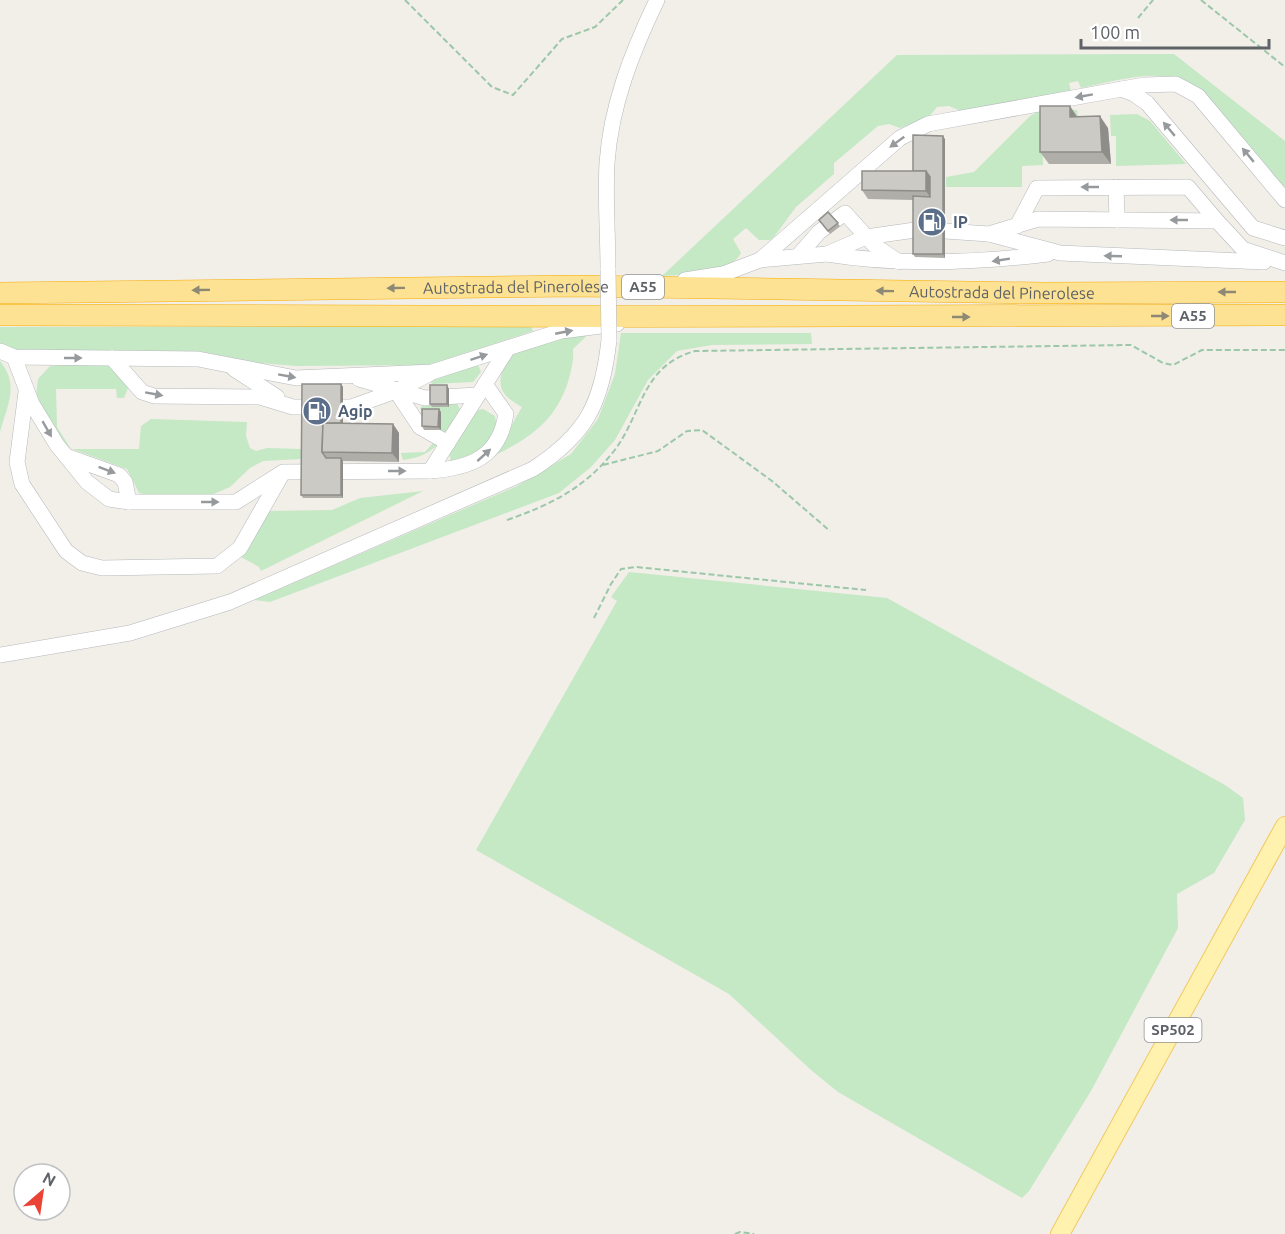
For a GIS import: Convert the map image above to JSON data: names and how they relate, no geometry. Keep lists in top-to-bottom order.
{
  "streets": {
    "highway": ["Autostrada del Pinerolese", "A55"],
    "main road": ["SP502"]
  },
  "places": {
    "fuel station": ["IP", "Agip"]
  },
  "scale_bar": "100 m",
  "north": "top right"
}
